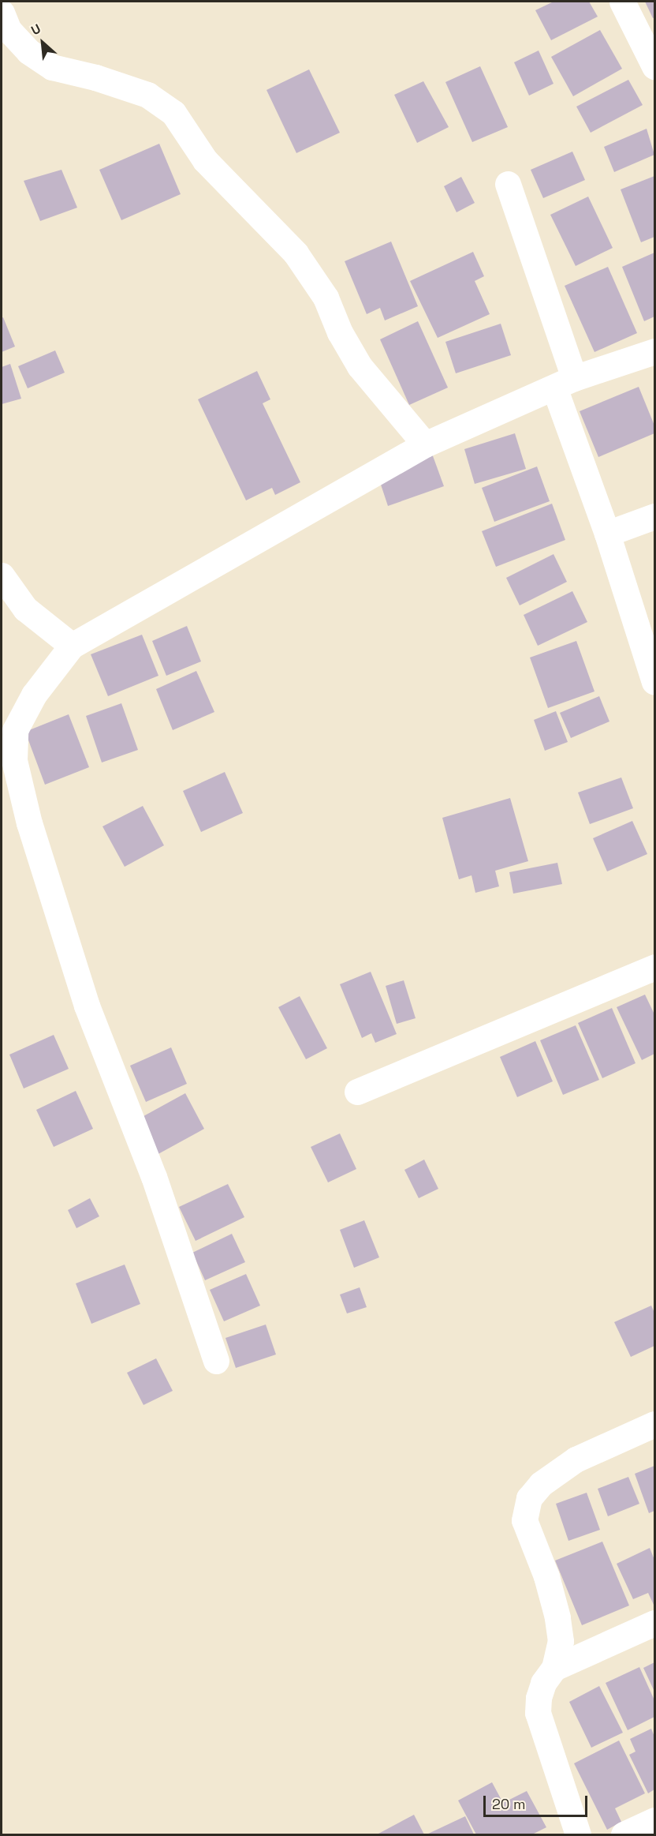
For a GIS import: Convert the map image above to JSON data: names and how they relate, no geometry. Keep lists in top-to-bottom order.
{
  "scale_bar": "20 m",
  "north": "top left"
}
